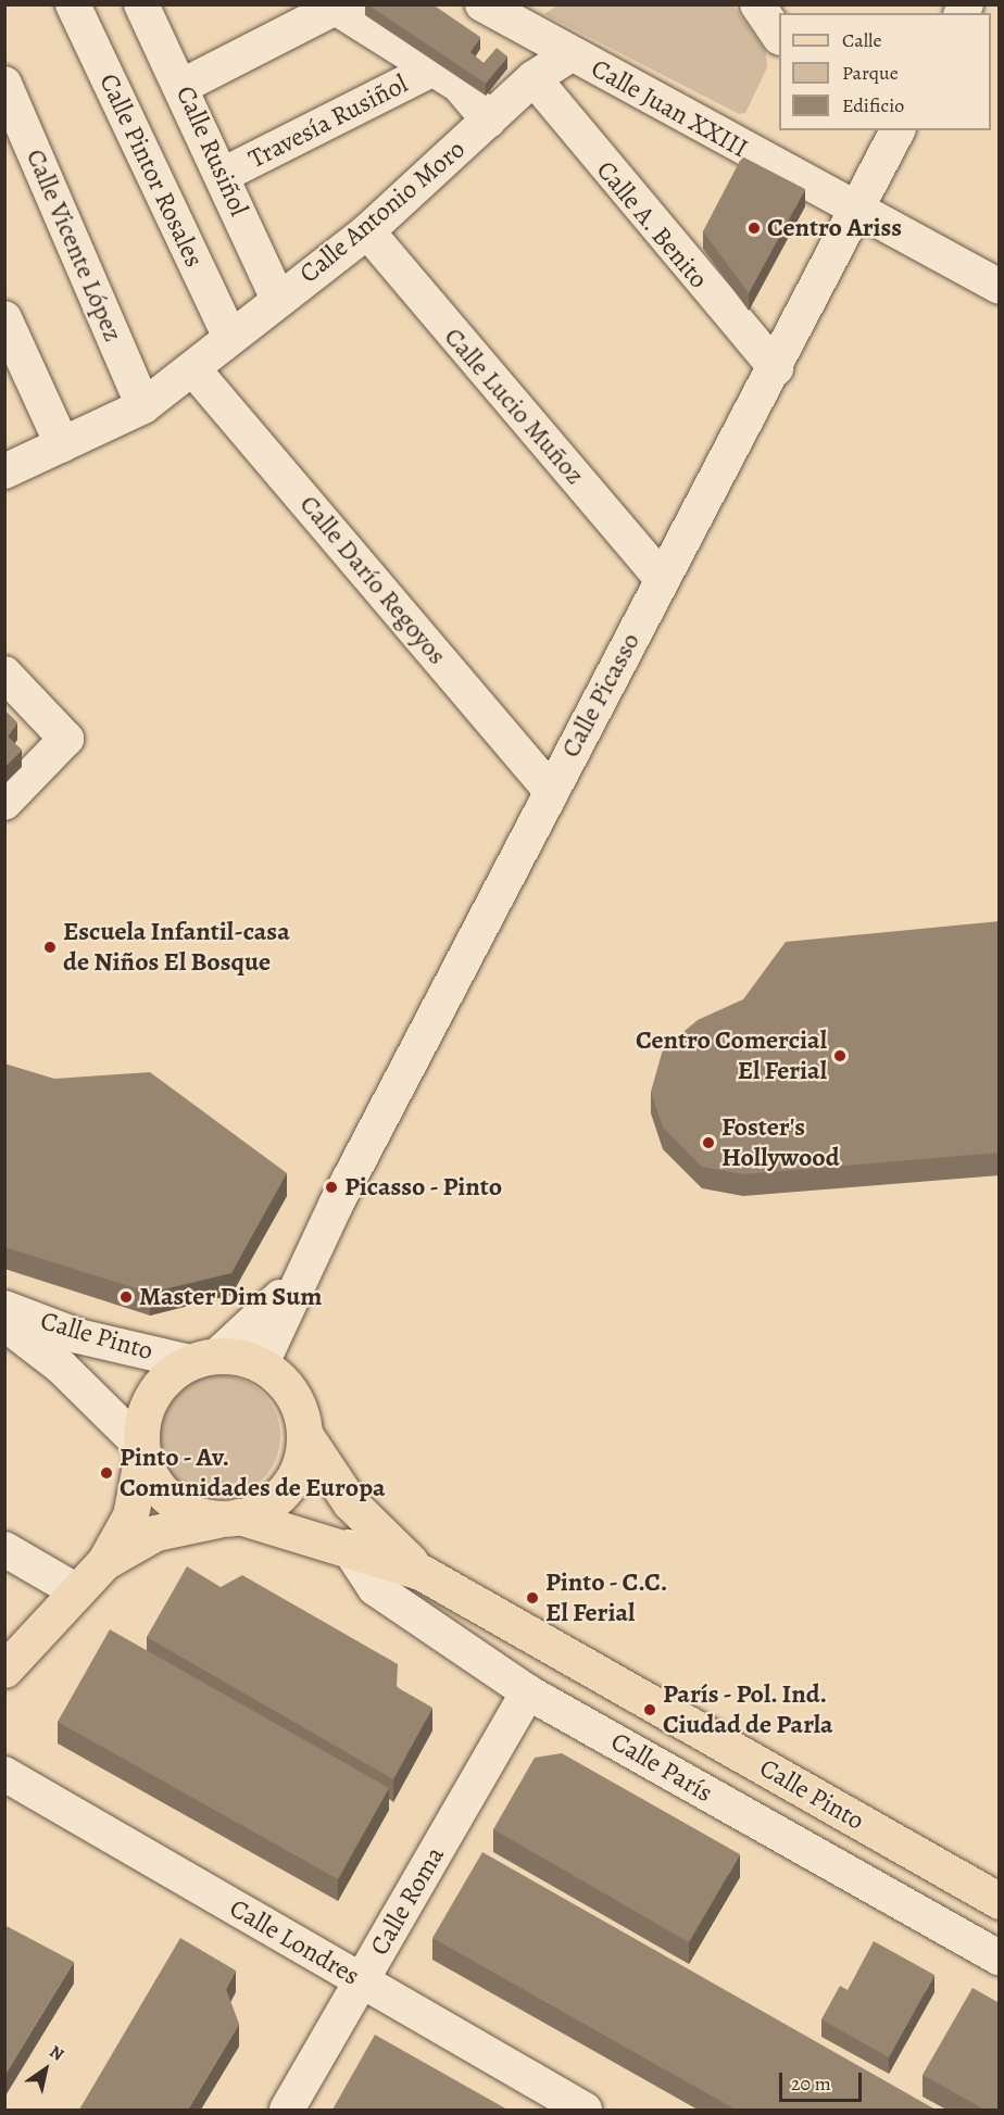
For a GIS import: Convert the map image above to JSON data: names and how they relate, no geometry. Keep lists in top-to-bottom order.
{
  "streets": {
    "main road": ["Calle Pinto"],
    "street": [
      "Calle Juan XXIII",
      "Travesía Rusiñol",
      "Calle Rusiñol",
      "Calle Pintor Rosales",
      "Calle Antonio Moro",
      "Calle A. Benito",
      "Calle Vicente López",
      "Calle Lucio Muñoz",
      "Calle Darío Regoyos",
      "Calle Picasso",
      "Calle París",
      "Calle Roma",
      "Calle Londres"
    ]
  },
  "crossings": [
    ["Calle Juan XXIII", "Calle Antonio Moro"],
    ["Calle Juan XXIII", "Calle Picasso"],
    ["Travesía Rusiñol", "Calle Rusiñol"],
    ["Calle Rusiñol", "Calle Antonio Moro"],
    ["Calle Pintor Rosales", "Calle Antonio Moro"],
    ["Calle Antonio Moro", "Calle A. Benito"],
    ["Calle Antonio Moro", "Calle Vicente López"],
    ["Calle Antonio Moro", "Calle Lucio Muñoz"],
    ["Calle Antonio Moro", "Calle Darío Regoyos"],
    ["Calle A. Benito", "Calle Picasso"],
    ["Calle Lucio Muñoz", "Calle Picasso"],
    ["Calle Darío Regoyos", "Calle Picasso"],
    ["Calle Picasso", "Calle Pinto"],
    ["Calle Pinto", "Calle París"],
    ["Calle París", "Calle Roma"],
    ["Calle Roma", "Calle Londres"]
  ],
  "places": [
    "Centro Ariss",
    "Escuela Infantil-casa de Niños El Bosque",
    "Centro Comercial El Ferial",
    "Foster's Hollywood",
    "Picasso - Pinto",
    "Master Dim Sum",
    "Pinto - Av. Comunidades de Europa",
    "Pinto - C.C. El Ferial",
    "París - Pol. Ind. Ciudad de Parla"
  ],
  "legend": ["Calle", "Parque", "Edificio"],
  "scale_bar": "20 m",
  "north": "top right"
}
